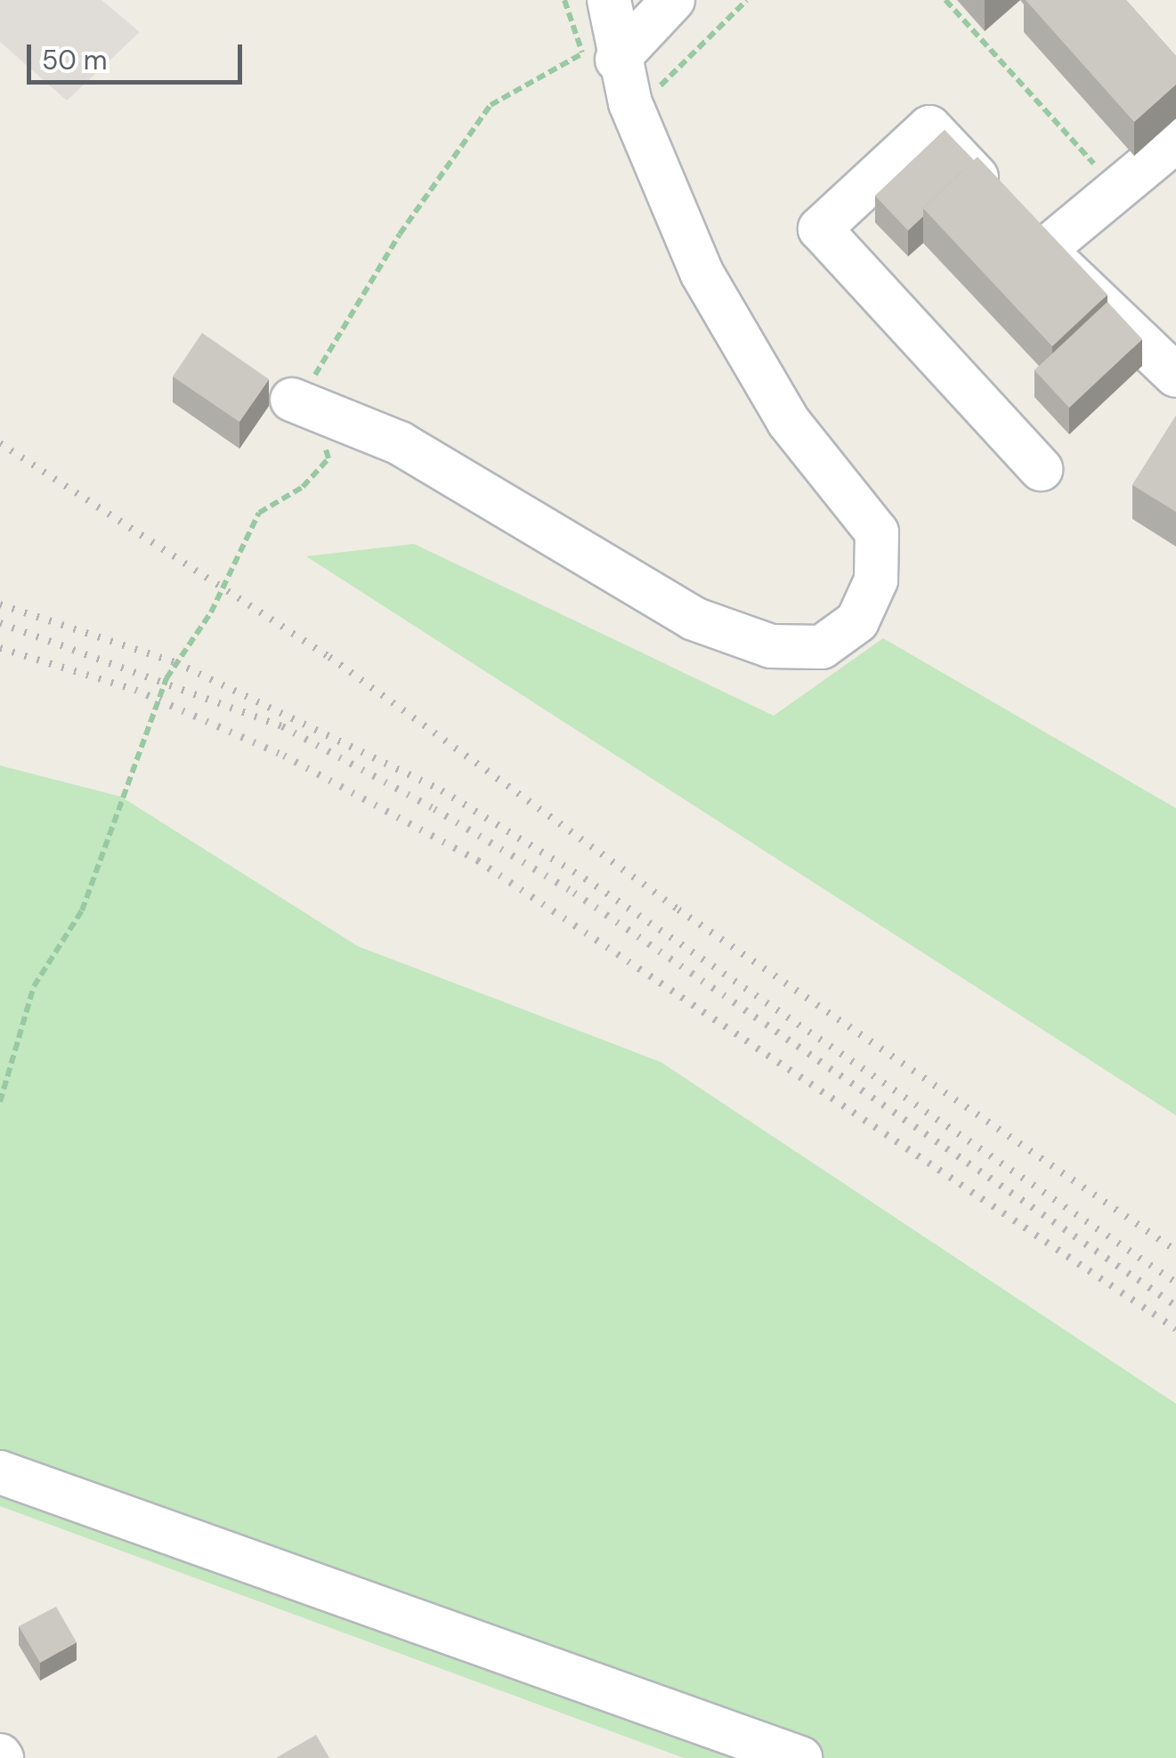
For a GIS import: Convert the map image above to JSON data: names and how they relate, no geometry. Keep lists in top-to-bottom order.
{
  "scale_bar": "50 m"
}
